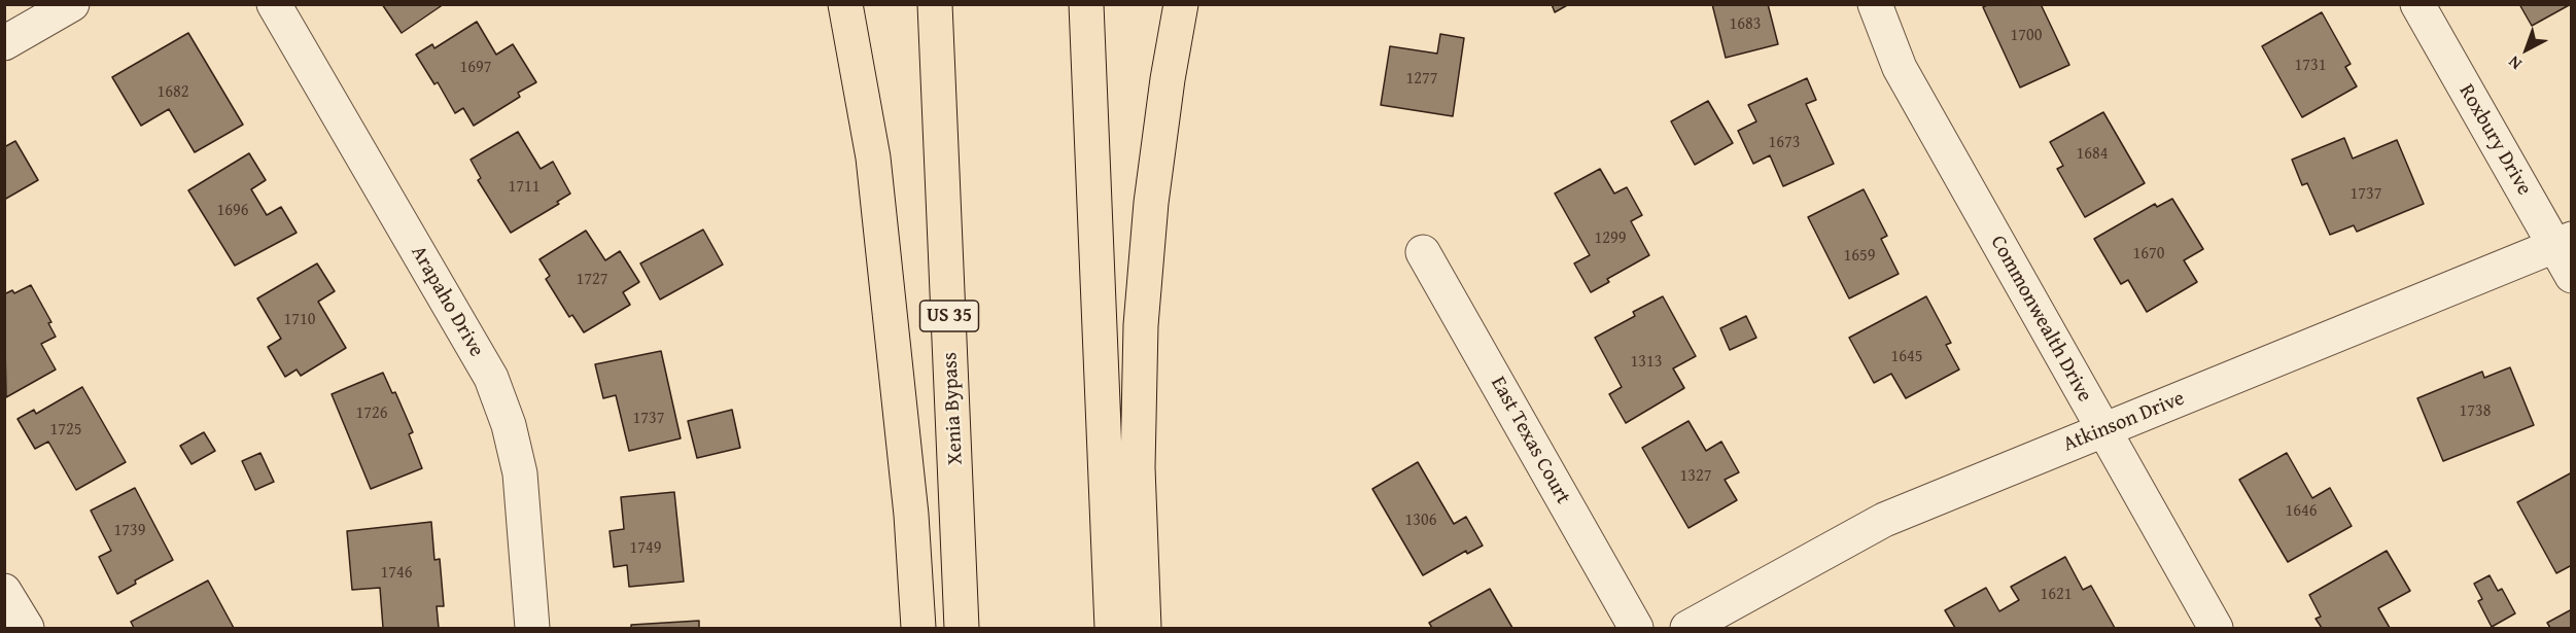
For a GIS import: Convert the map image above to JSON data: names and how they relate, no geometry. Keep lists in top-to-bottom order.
{
  "streets": {
    "highway": ["US 35", "Xenia Bypass"],
    "street": [
      "Roxbury Drive",
      "Arapaho Drive",
      "Commonwealth Drive",
      "Atkinson Drive",
      "East Texas Court"
    ]
  },
  "crossings": [
    ["Roxbury Drive", "Atkinson Drive"],
    ["Commonwealth Drive", "Atkinson Drive"]
  ],
  "house_numbers": [
    "1683",
    "1700",
    "1731",
    "1697",
    "1277",
    "1682",
    "1673",
    "1684",
    "1711",
    "1737",
    "1696",
    "1299",
    "1670",
    "1659",
    "1727",
    "1710",
    "1645",
    "1313",
    "1738",
    "1726",
    "1737",
    "1725",
    "1327",
    "1646",
    "1306",
    "1739",
    "1749",
    "1746",
    "1621"
  ],
  "north": "bottom left"
}
